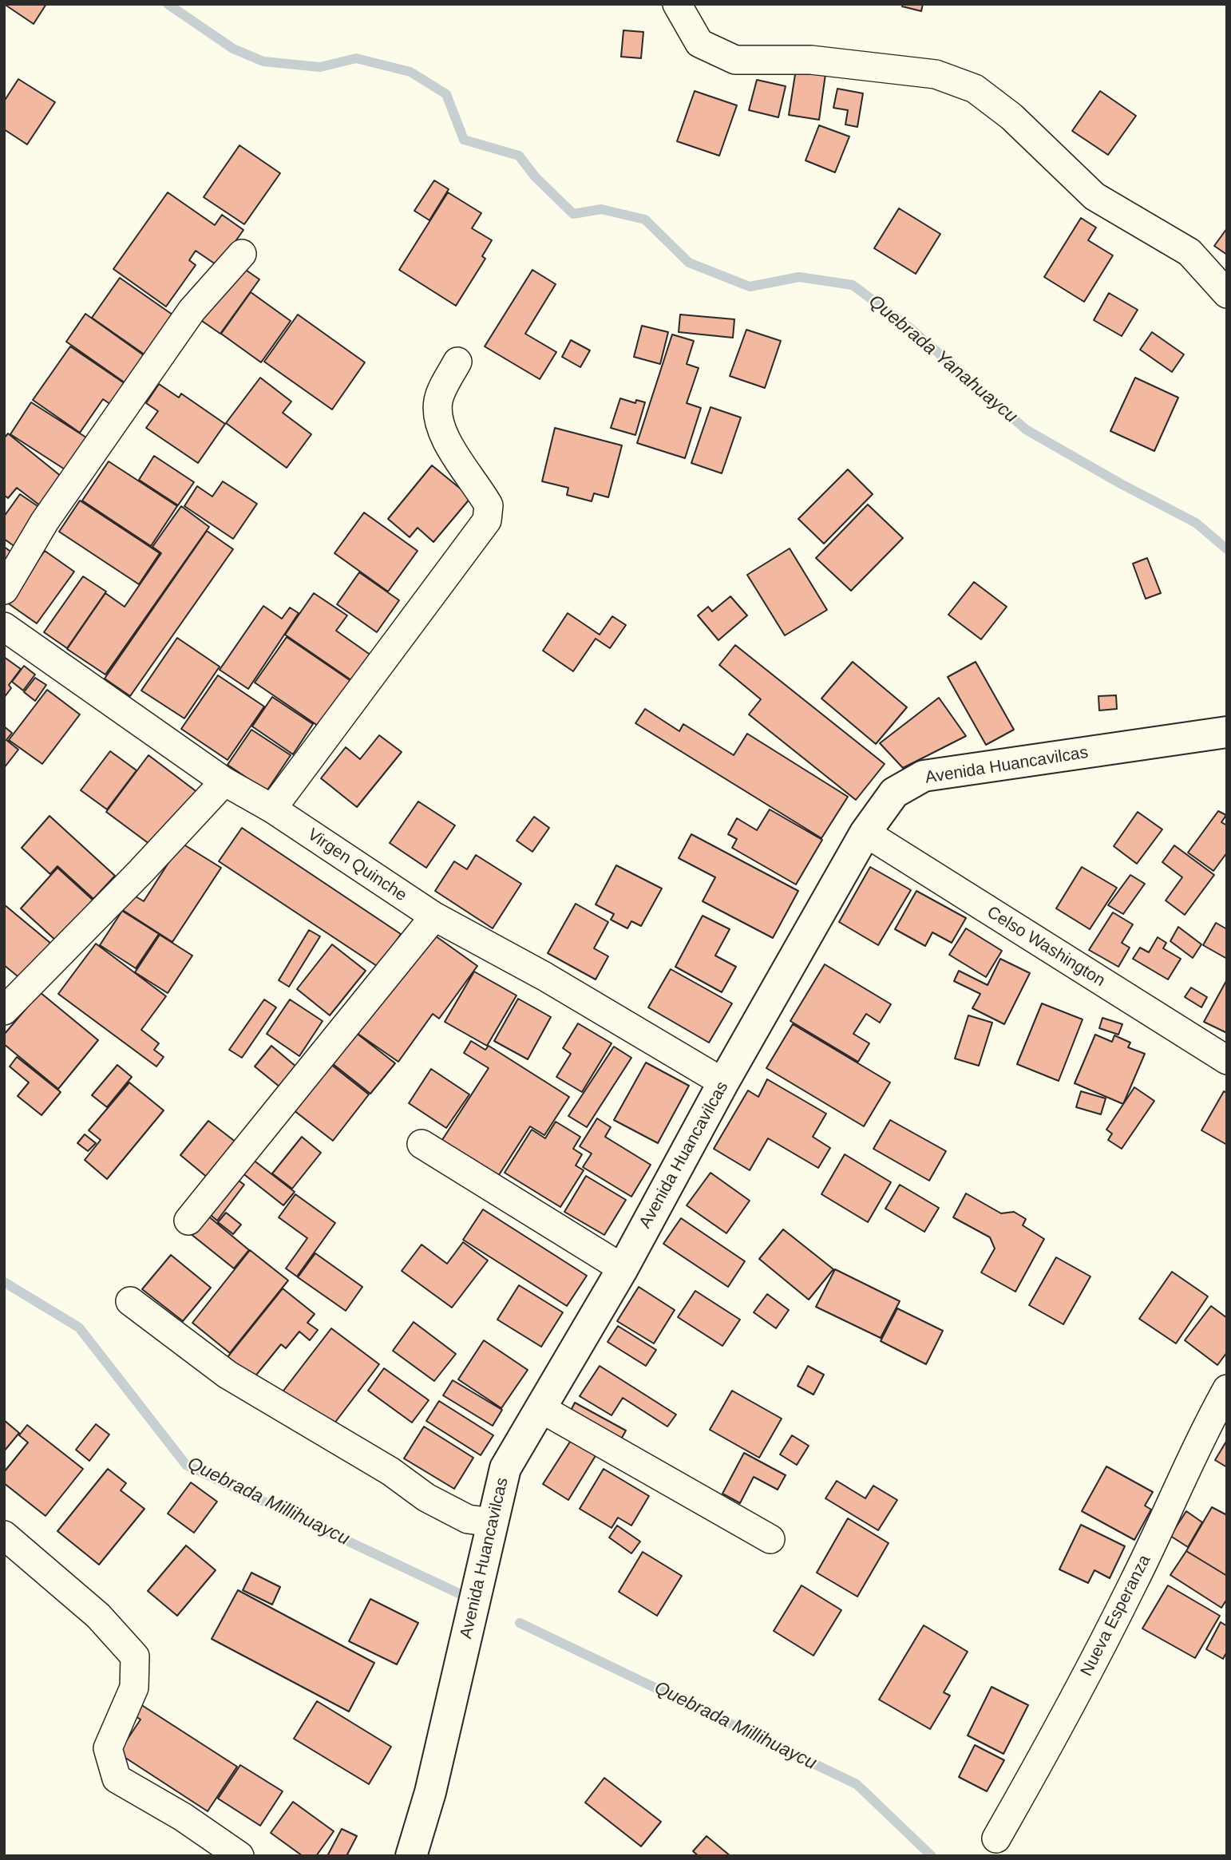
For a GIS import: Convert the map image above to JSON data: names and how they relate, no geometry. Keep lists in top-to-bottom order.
{
  "streets": {
    "street": [
      "Avenida Huancavilcas",
      "Virgen Quinche",
      "Celso Washington",
      "Nueva Esperanza"
    ]
  },
  "crossings": [
    ["Avenida Huancavilcas", "Virgen Quinche"],
    ["Avenida Huancavilcas", "Celso Washington"]
  ],
  "water": ["Quebrada Yanahuaycu", "Quebrada Millihuaycu"]
}
